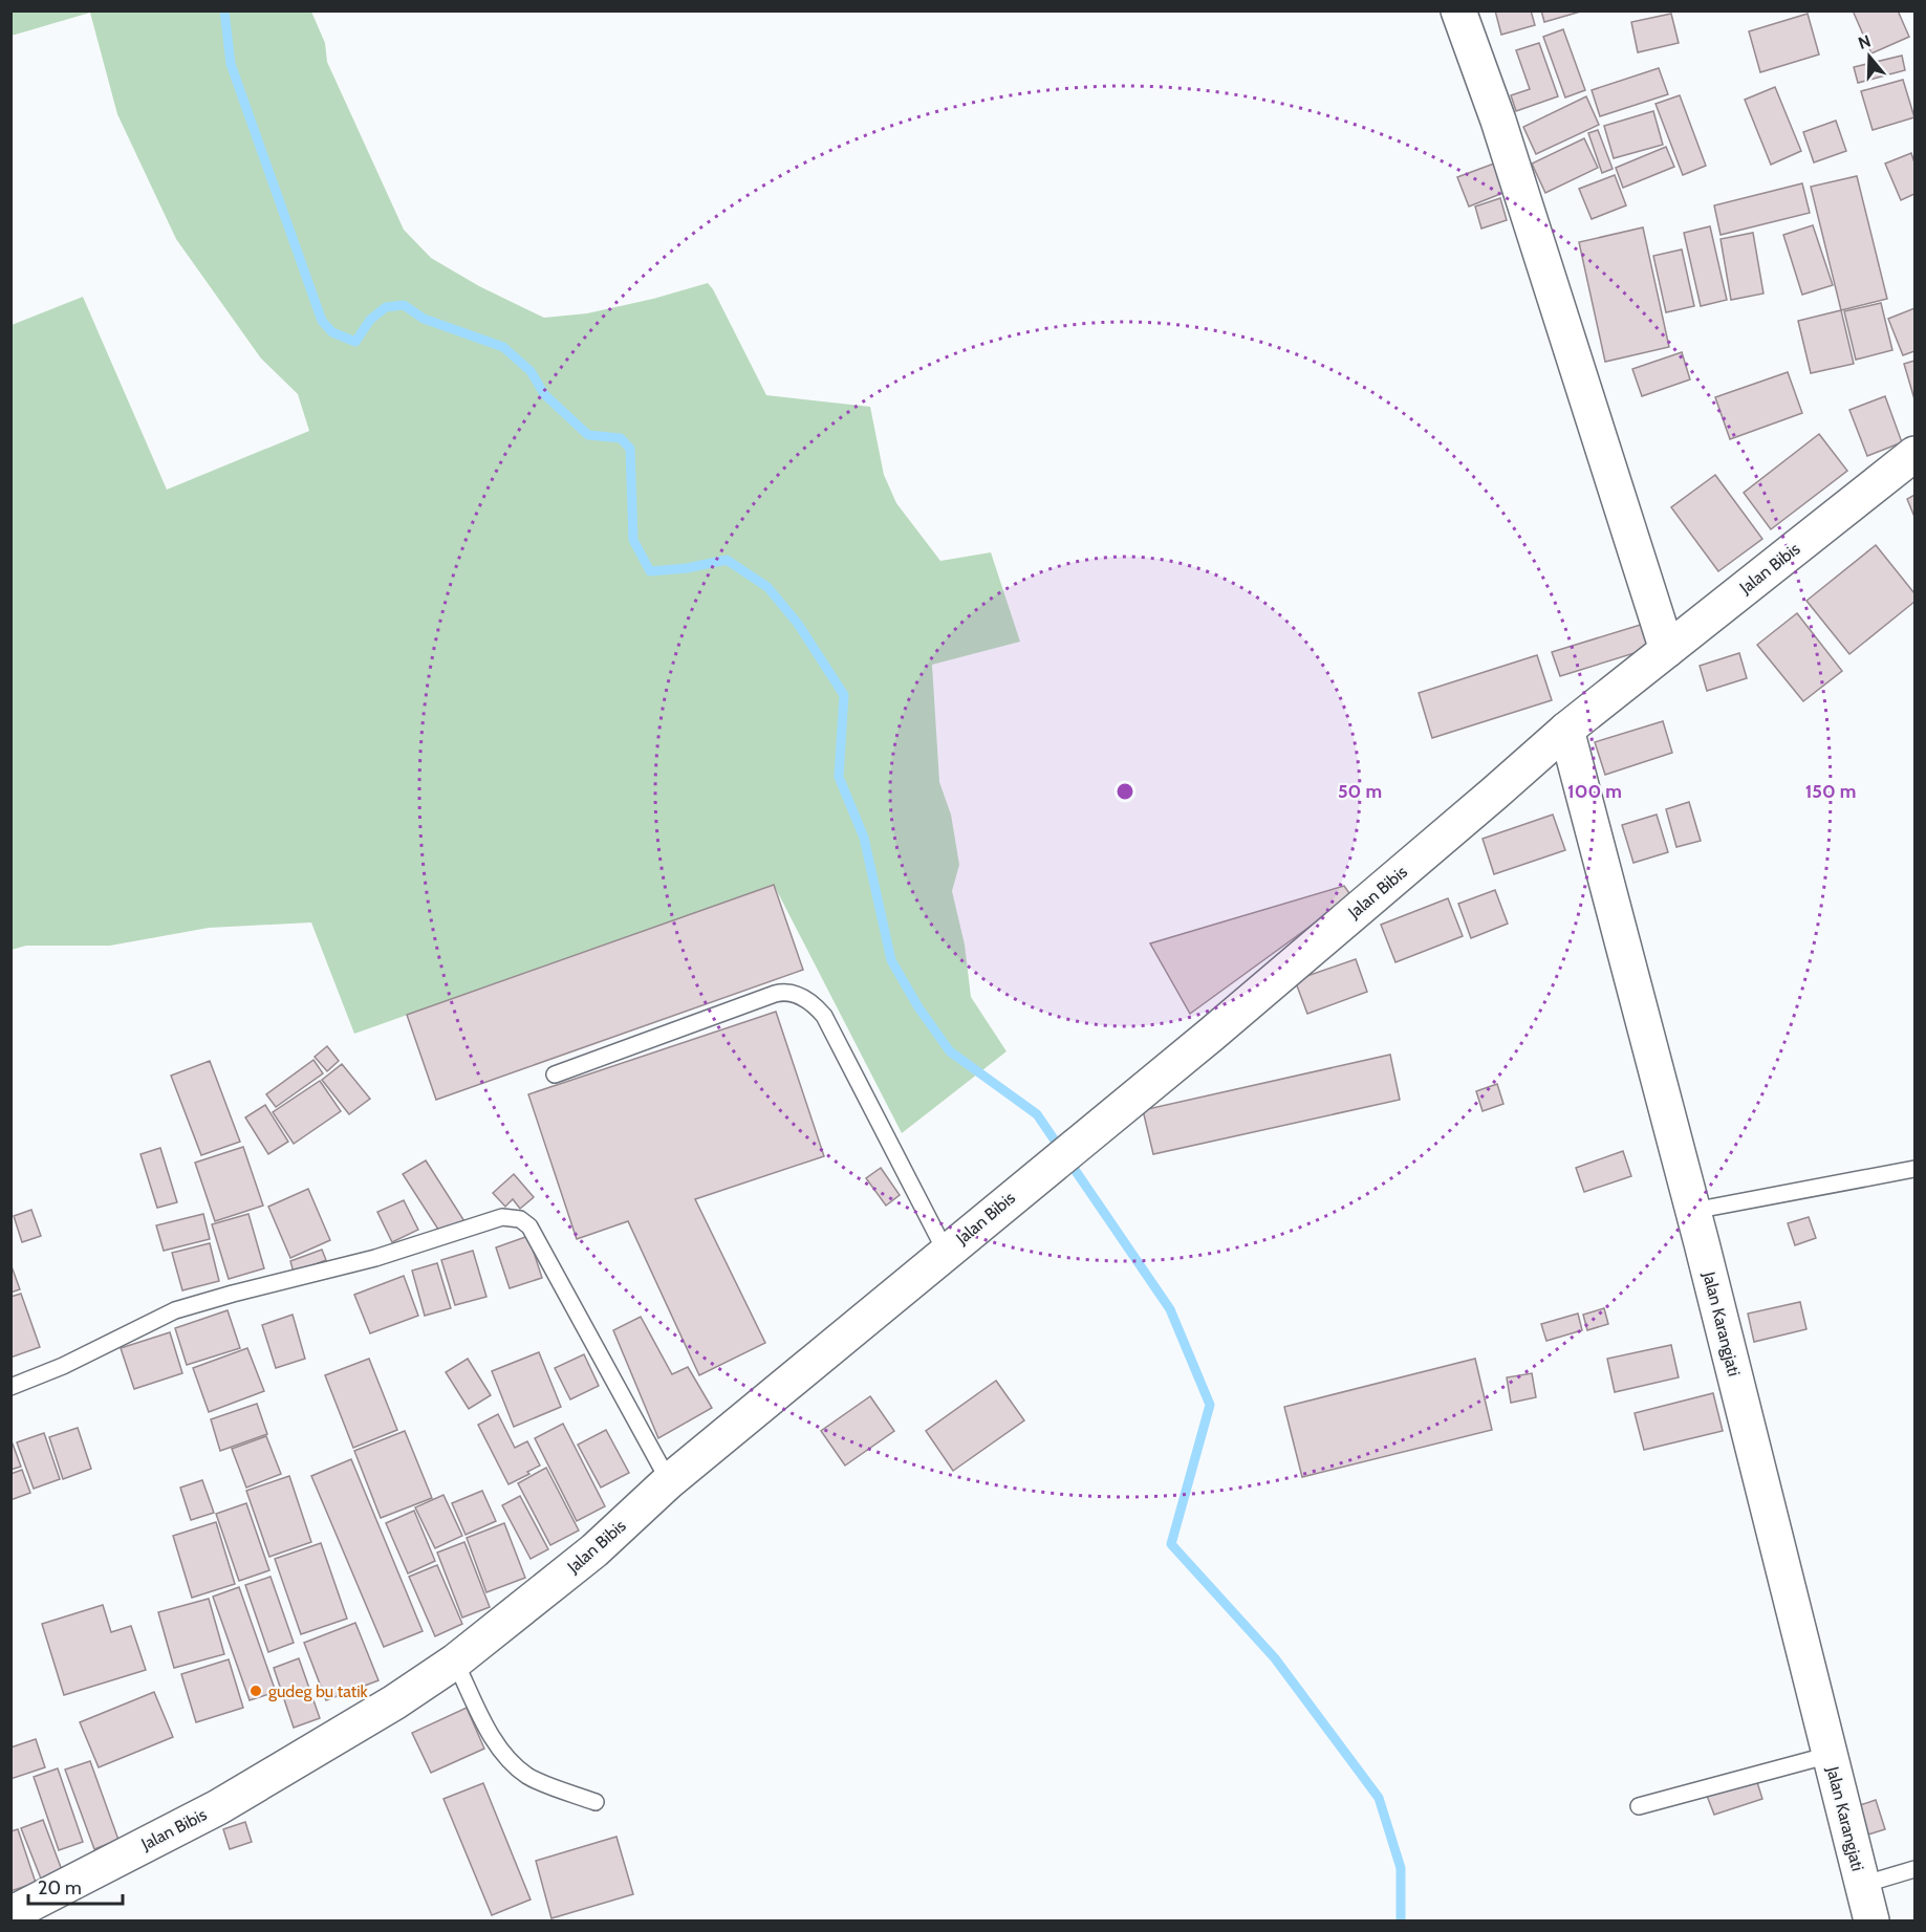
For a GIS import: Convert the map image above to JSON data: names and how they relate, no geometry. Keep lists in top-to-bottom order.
{
  "streets": {
    "main road": ["Jalan Bibis", "Jalan Karangjati"]
  },
  "crossings": [
    ["Jalan Bibis", "Jalan Karangjati"]
  ],
  "places": ["gudeg bu tatik"],
  "scale_bar": "20 m",
  "north": "top",
  "rings": ["50 m", "100 m", "150 m"]
}
